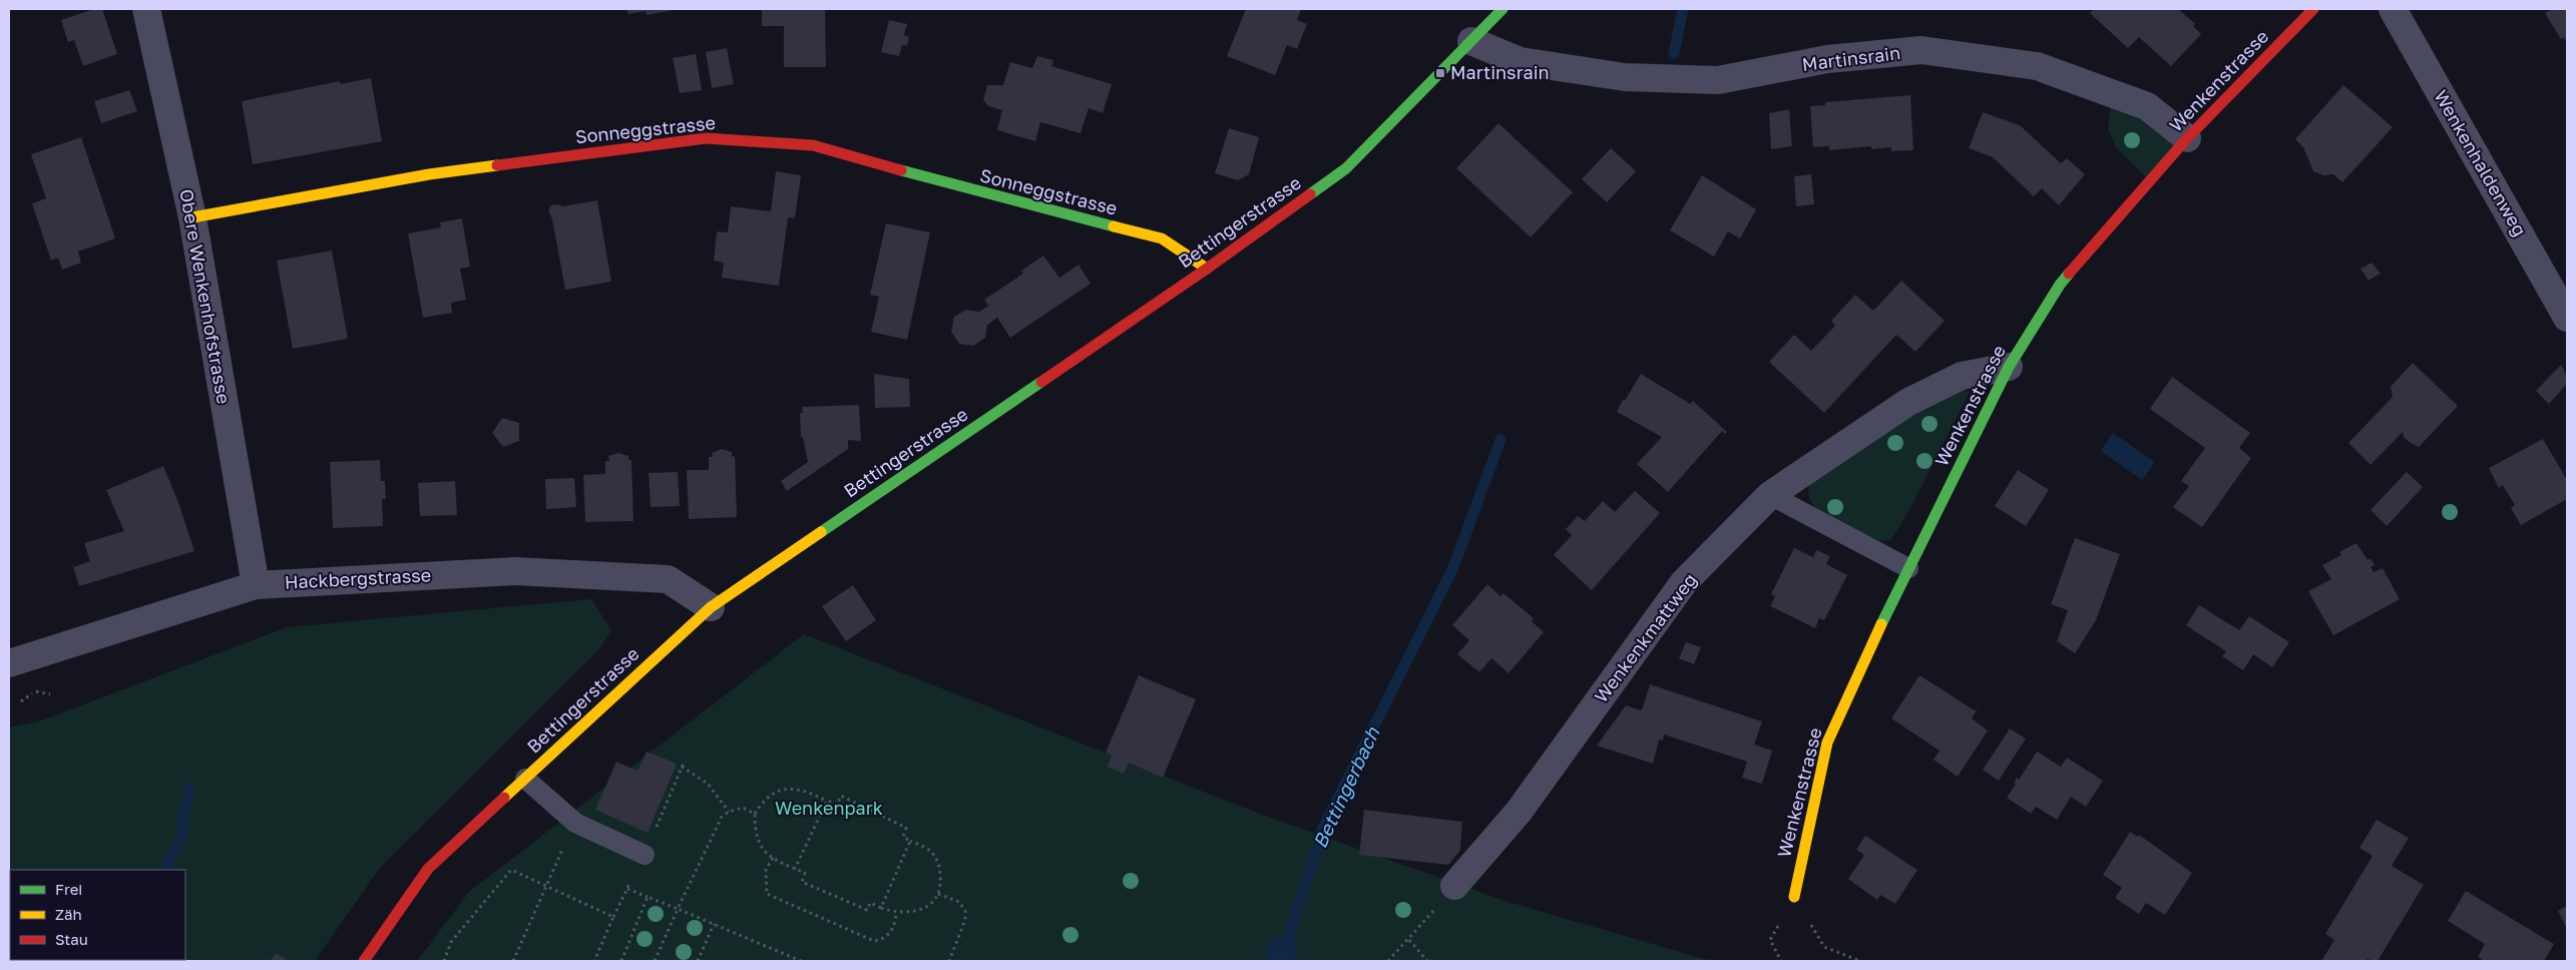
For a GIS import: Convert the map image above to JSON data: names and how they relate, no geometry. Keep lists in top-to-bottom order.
{
  "streets": {
    "street": [
      "Martinsrain",
      "Wenkenstrasse",
      "Sonneggstrasse",
      "Wenkenhaldenweg",
      "Bettingerstrasse",
      "Obere Wenkenhofstrasse",
      "Hackbergstrasse",
      "Wenkenkmattweg"
    ]
  },
  "crossings": [
    ["Martinsrain", "Wenkenstrasse"],
    ["Martinsrain", "Bettingerstrasse"],
    ["Wenkenstrasse", "Wenkenkmattweg"],
    ["Sonneggstrasse", "Bettingerstrasse"],
    ["Sonneggstrasse", "Obere Wenkenhofstrasse"],
    ["Bettingerstrasse", "Hackbergstrasse"],
    ["Obere Wenkenhofstrasse", "Hackbergstrasse"]
  ],
  "water": ["Bettingerbach"],
  "parks": ["Wenkenpark"],
  "places": {
    "transit": ["Martinsrain"]
  },
  "legend": ["Frei", "Zäh", "Stau"]
}
